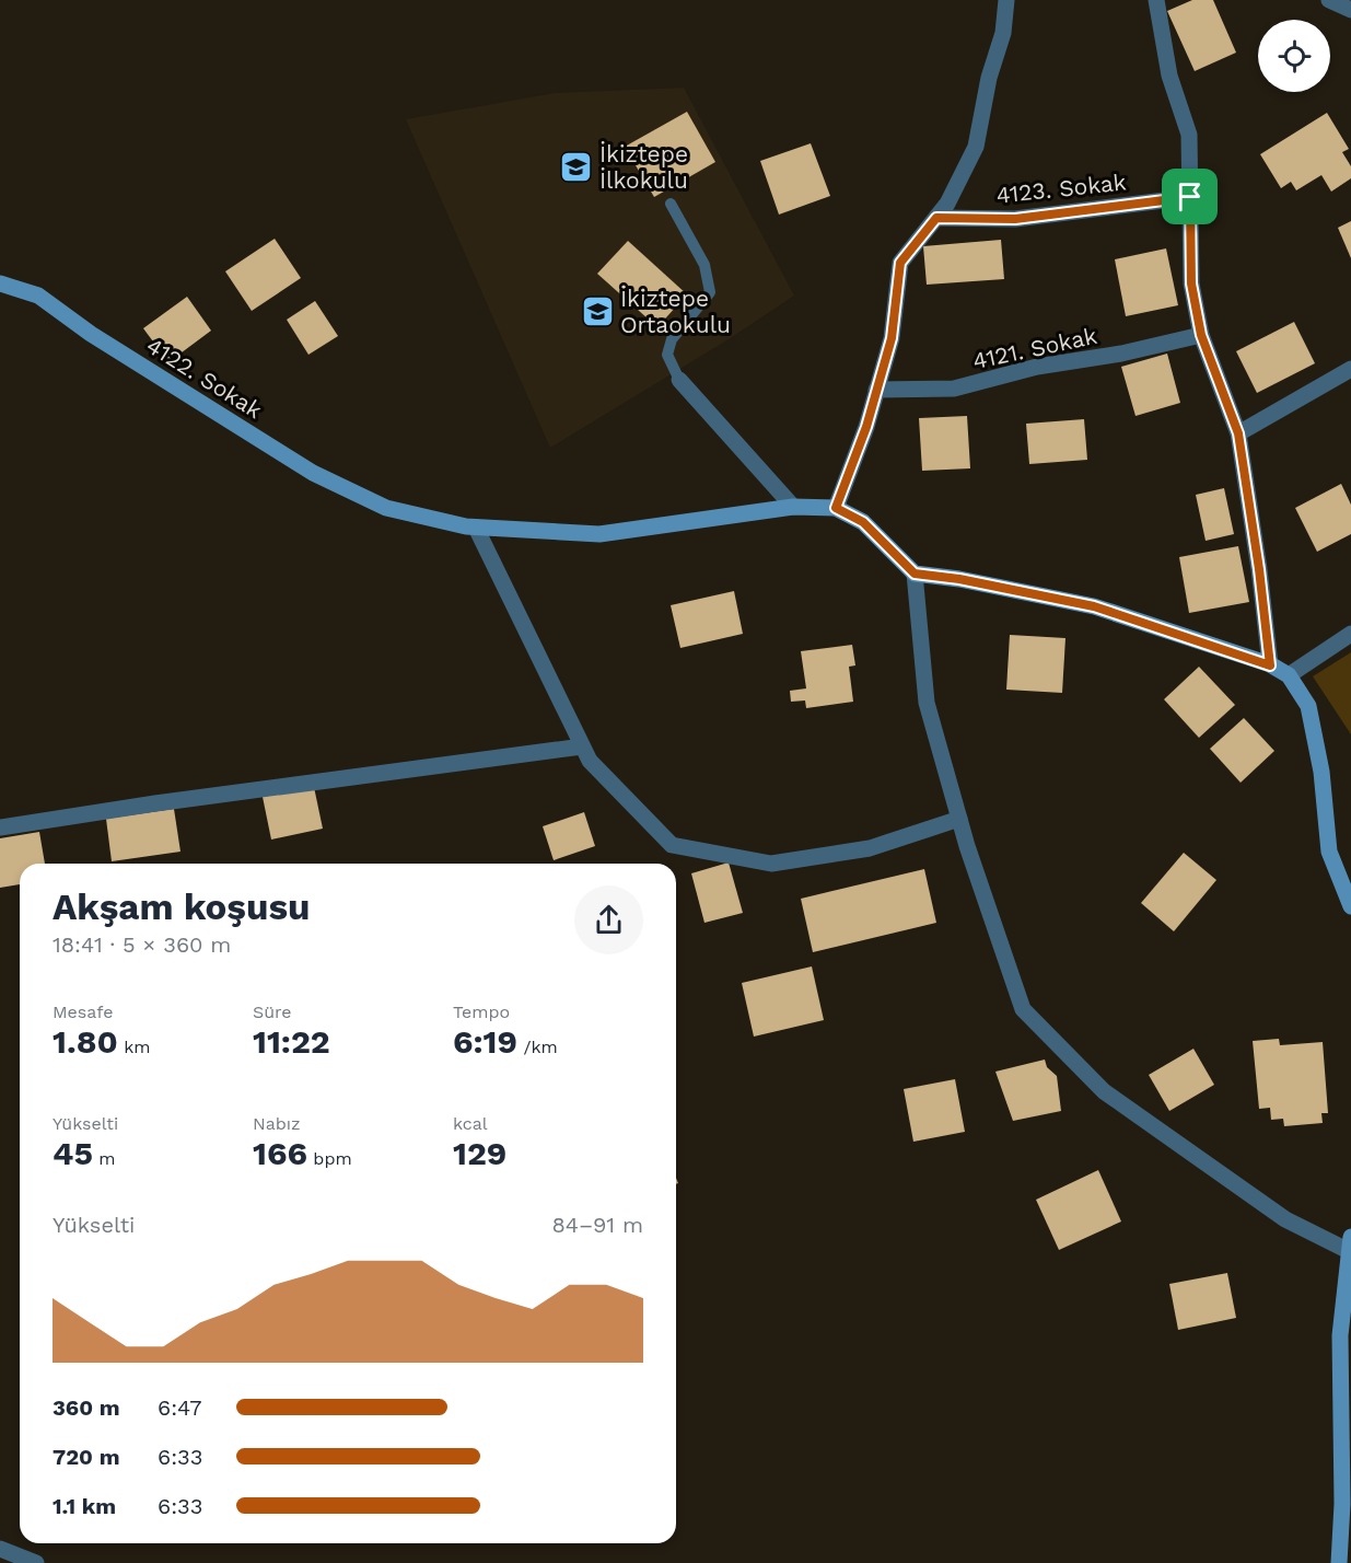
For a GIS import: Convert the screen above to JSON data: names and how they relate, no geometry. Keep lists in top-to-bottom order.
{
  "streets": {
    "street": ["4123. Sokak", "4121. Sokak", "4122. Sokak"]
  },
  "places": {
    "school or university": ["İkiztepe İlkokulu", "İkiztepe Ortaokulu"]
  },
  "page": {
    "heading": ["Akşam koşusu", "18:41 · 5 × 360 m"],
    "stats": [
      ["Mesafe", "1.80 km"],
      ["Süre", "11:22"],
      ["Tempo", "6:19 /km"],
      ["Yükselti", "45 m"],
      ["Nabız", "166 bpm"],
      ["kcal", "129"]
    ],
    "chart": ["Yükselti", "84–91 m"],
    "list": [
      {
        "name": "360 m",
        "note": "6:47"
      },
      {
        "name": "720 m",
        "note": "6:33"
      },
      {
        "name": "1.1 km",
        "note": "6:33"
      }
    ]
  }
}
